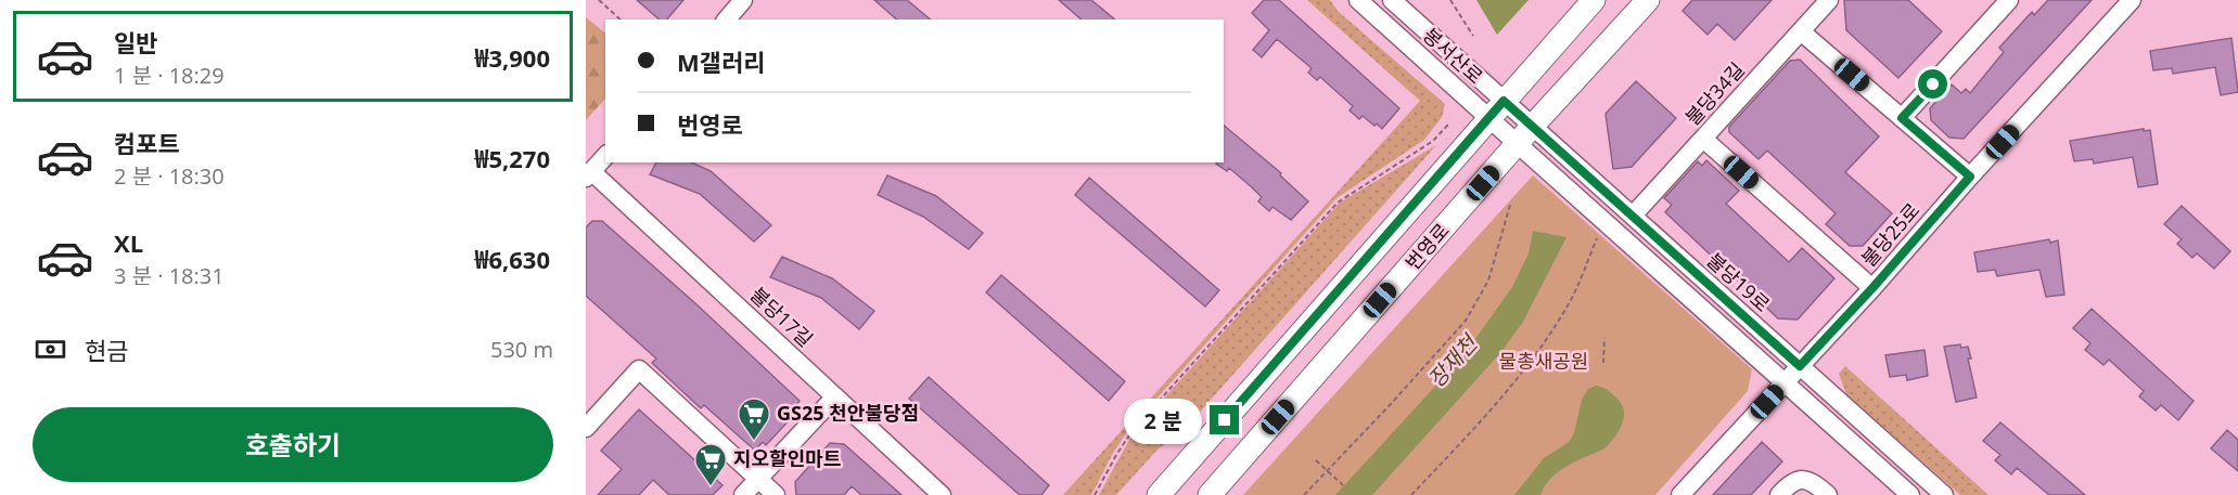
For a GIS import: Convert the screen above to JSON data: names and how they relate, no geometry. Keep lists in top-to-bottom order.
{
  "streets": {
    "main road": ["번영로"],
    "street": [
      "봉서산로",
      "불당34길",
      "불당25로",
      "불당19로",
      "불당17길"
    ]
  },
  "crossings": [
    ["봉서산로", "번영로"],
    ["봉서산로", "불당19로"],
    ["불당34길", "불당19로"],
    ["불당25로", "불당19로"],
    ["번영로", "불당19로"]
  ],
  "water": ["장재천"],
  "parks": ["물총새공원"],
  "places": {
    "supermarket": ["GS25 천안불당점", "지오할인마트"]
  },
  "page": {
    "list": [
      {
        "name": "일반",
        "note": "1 분 · 18:29",
        "value": "₩3,900"
      },
      {
        "name": "컴포트",
        "note": "2 분 · 18:30",
        "value": "₩5,270"
      },
      {
        "name": "XL",
        "note": "3 분 · 18:31",
        "value": "₩6,630"
      }
    ],
    "banner": ["M갤러리", "번영로"],
    "pay": ["현금", "530 m"],
    "buttons": "호출하기",
    "bubble": "2 분"
  }
}
